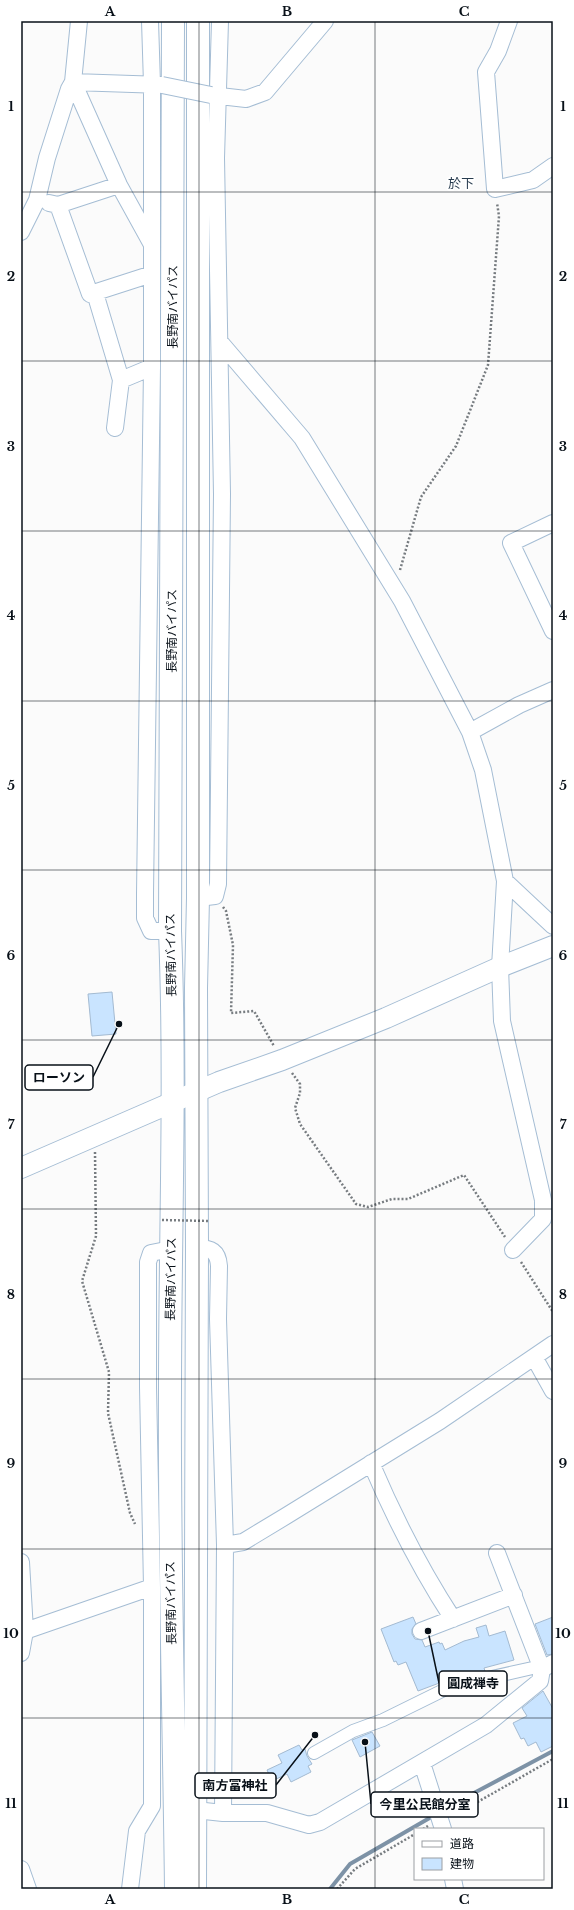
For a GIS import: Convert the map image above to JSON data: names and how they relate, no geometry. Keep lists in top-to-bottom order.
{
  "streets": {
    "highway": ["長野南バイパス"]
  },
  "districts": ["於下"],
  "places": [
    "ローソン",
    "圓成禅寺",
    "南方冨神社",
    "今里公民館分室"
  ],
  "legend": ["道路", "建物"],
  "grid": {
    "columns": ["A", "B", "C"],
    "rows": [
      "1",
      "2",
      "3",
      "4",
      "5",
      "6",
      "7",
      "8",
      "9",
      "10",
      "11"
    ]
  }
}
